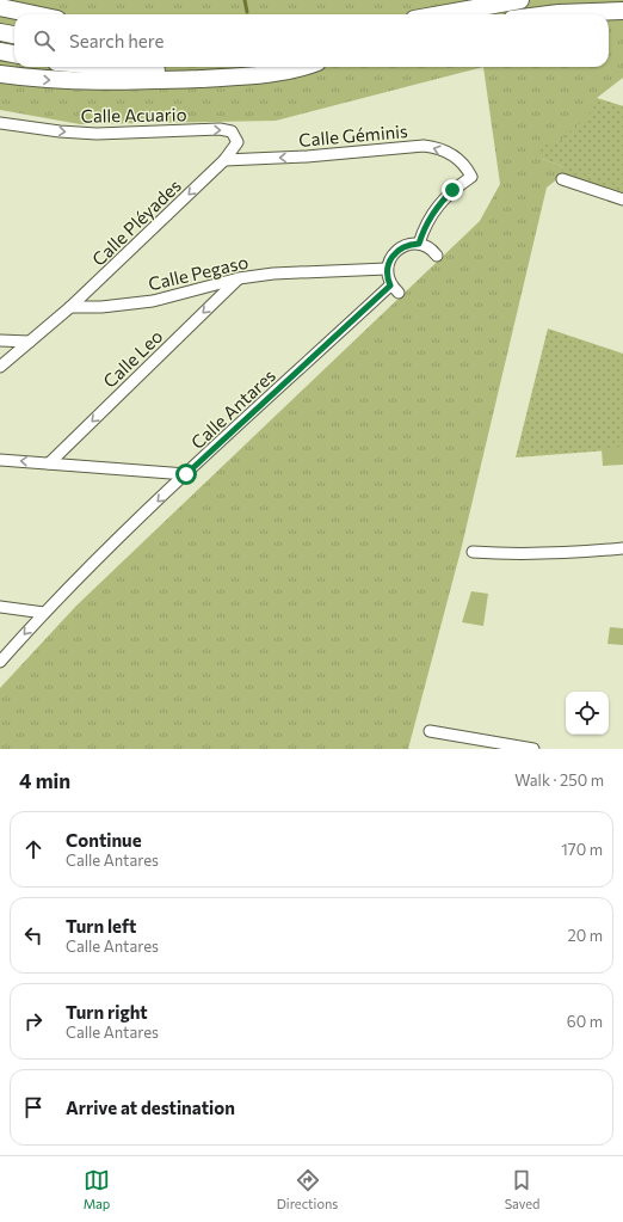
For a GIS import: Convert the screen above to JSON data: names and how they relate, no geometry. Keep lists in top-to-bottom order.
{
  "streets": {
    "street": [
      "Calle Acuario",
      "Calle Géminis",
      "Calle Pléyades",
      "Calle Pegaso",
      "Calle Leo",
      "Calle Antares"
    ]
  },
  "crossings": [
    ["Calle Acuario", "Calle Géminis"],
    ["Calle Acuario", "Calle Pléyades"],
    ["Calle Géminis", "Calle Pléyades"],
    ["Calle Pléyades", "Calle Pegaso"],
    ["Calle Pegaso", "Calle Leo"],
    ["Calle Pegaso", "Calle Antares"]
  ],
  "one_way": [
    "Calle Acuario",
    "Calle Pléyades",
    "Calle Leo",
    "Calle Antares"
  ],
  "page": {
    "search": "Search here",
    "heading": ["4 min", "Walk · 250 m"],
    "list": [
      ["Continue", "Calle Antares", "170 m"],
      ["Turn left", "Calle Antares", "20 m"],
      ["Turn right", "Calle Antares", "60 m"],
      "Arrive at destination"
    ],
    "nav": ["Map", "Directions", "Saved"]
  }
}
